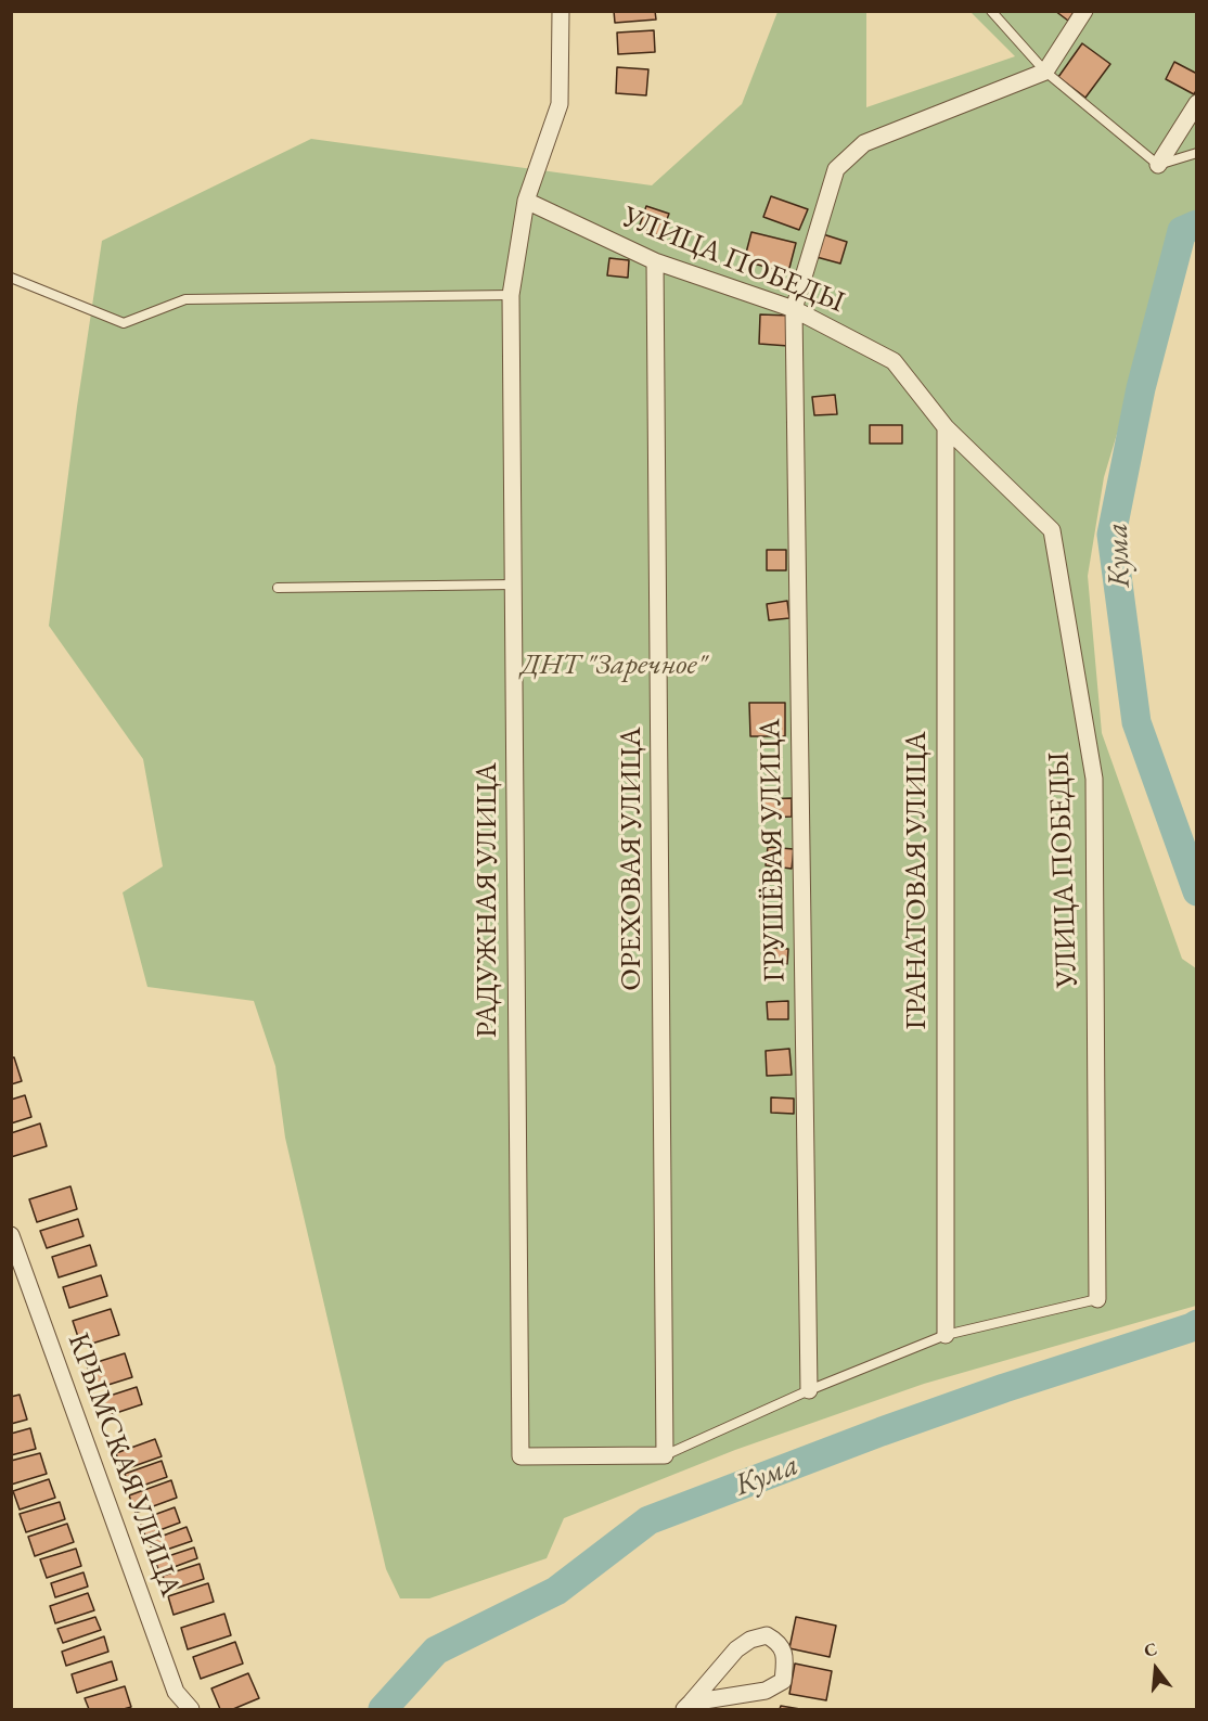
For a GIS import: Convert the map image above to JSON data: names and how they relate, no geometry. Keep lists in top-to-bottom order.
{
  "streets": {
    "street": [
      "УЛИЦА ПОБЕДЫ",
      "ГРУШЁВАЯ УЛИЦА",
      "ОРЕХОВАЯ УЛИЦА",
      "ГРАНАТОВАЯ УЛИЦА",
      "РАДУЖНАЯ УЛИЦА",
      "КРЫМСКАЯ УЛИЦА"
    ]
  },
  "crossings": [
    ["УЛИЦА ПОБЕДЫ", "ГРУШЁВАЯ УЛИЦА"],
    ["УЛИЦА ПОБЕДЫ", "ОРЕХОВАЯ УЛИЦА"],
    ["УЛИЦА ПОБЕДЫ", "ГРАНАТОВАЯ УЛИЦА"],
    ["УЛИЦА ПОБЕДЫ", "РАДУЖНАЯ УЛИЦА"],
    ["ОРЕХОВАЯ УЛИЦА", "РАДУЖНАЯ УЛИЦА"]
  ],
  "water": ["Кума"],
  "parks": ["ДНТ \"Заречное\""],
  "north": "top"
}
